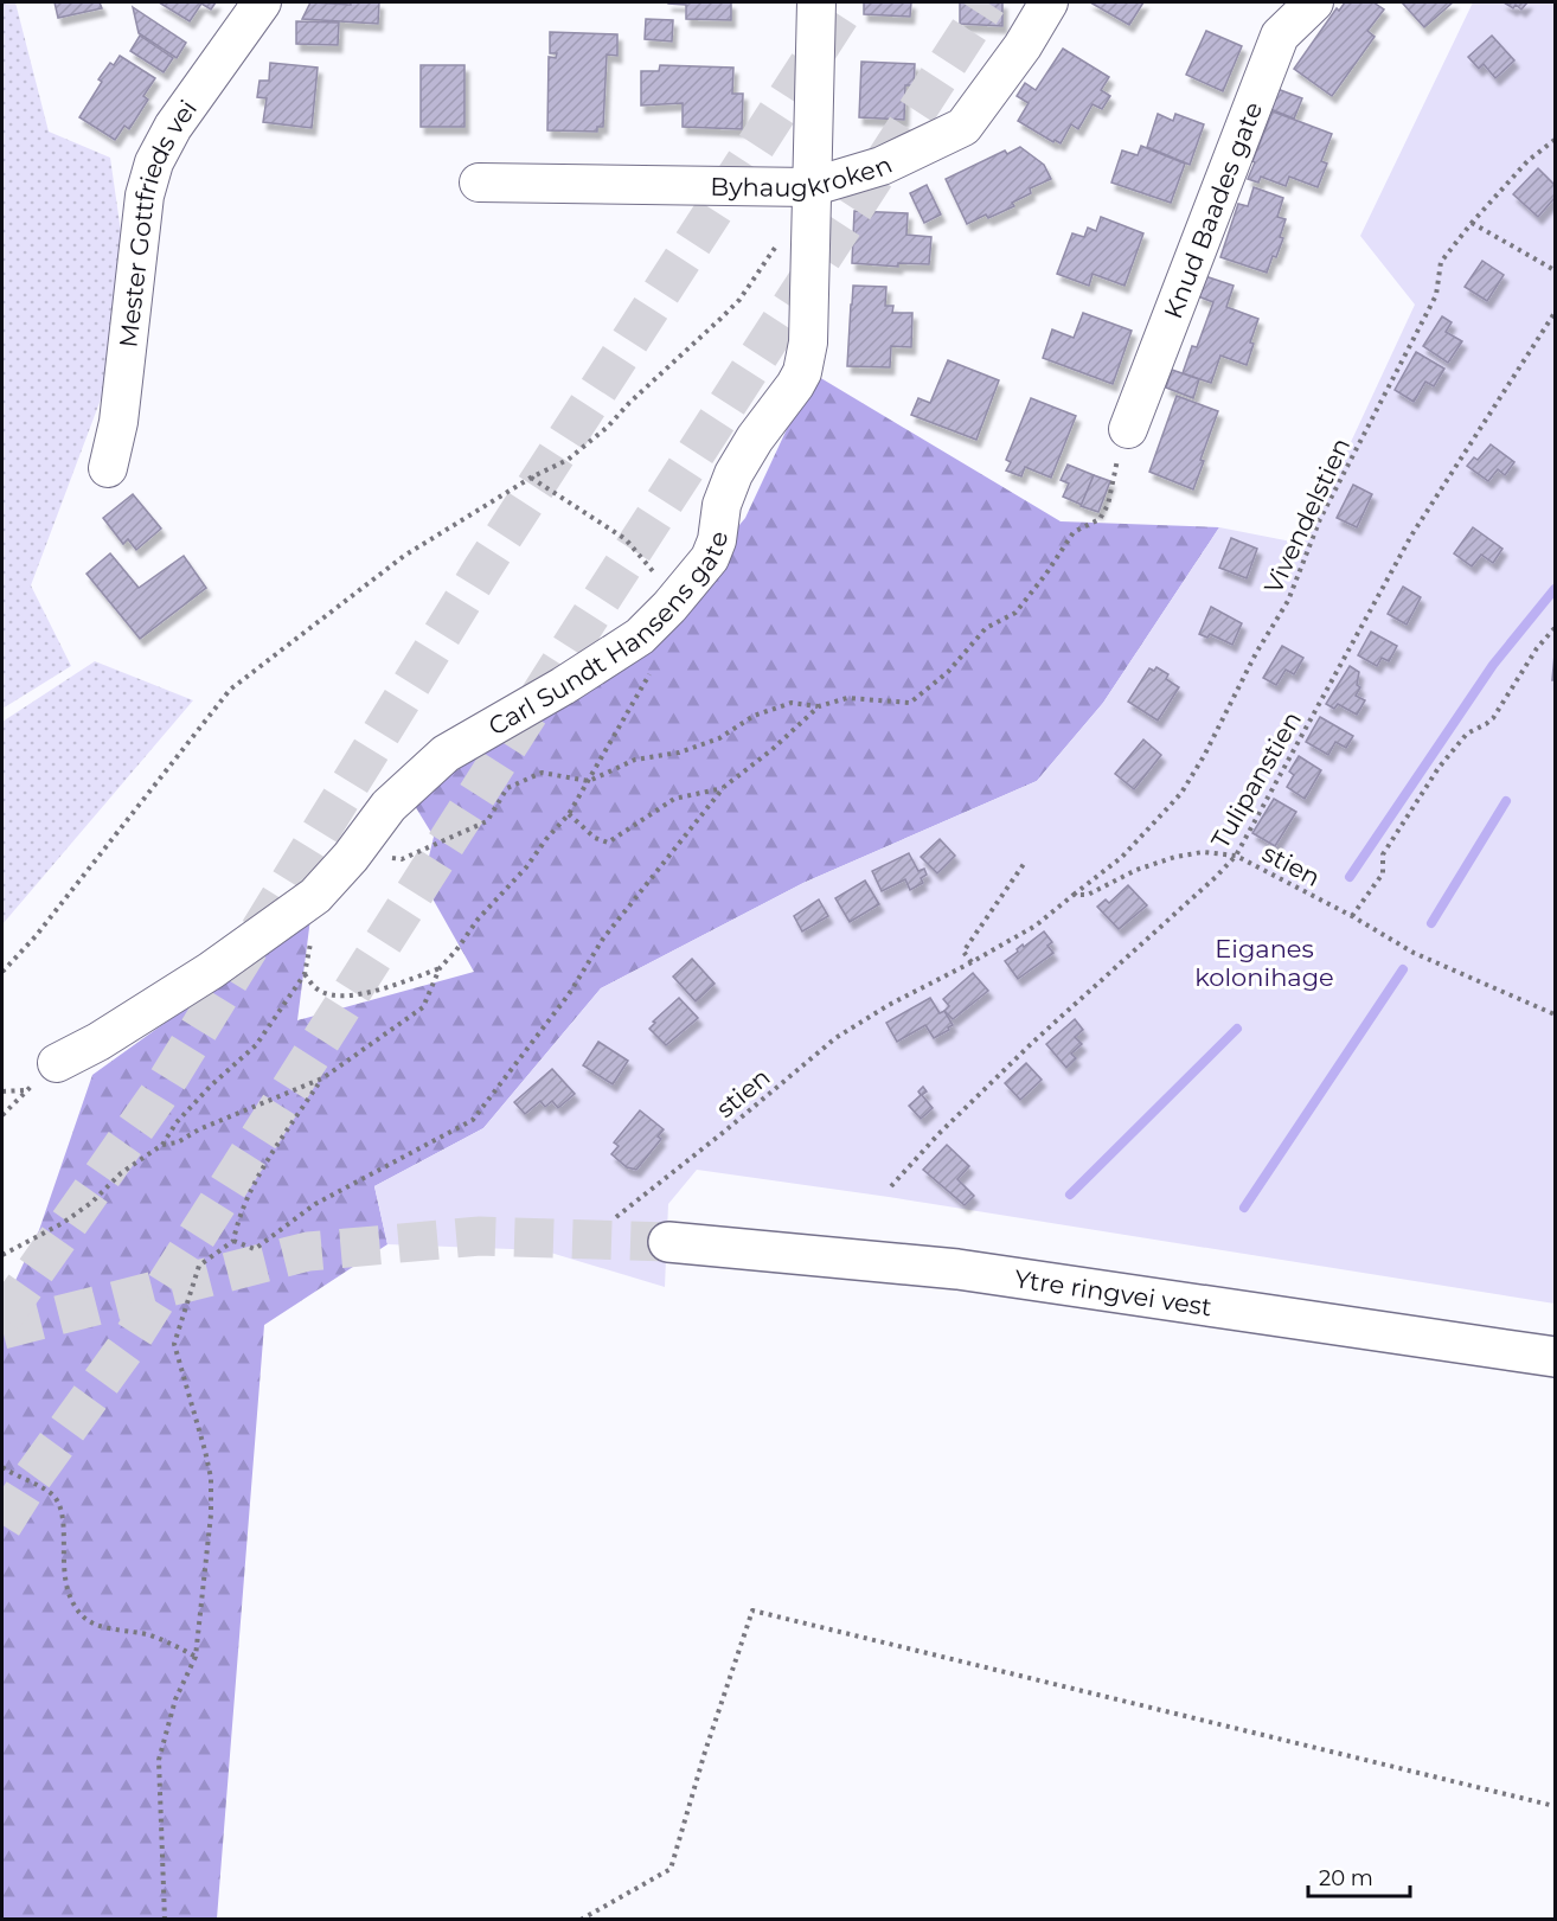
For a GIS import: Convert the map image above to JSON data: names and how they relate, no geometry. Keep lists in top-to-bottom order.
{
  "streets": {
    "main road": ["Ytre ringvei vest"],
    "street": [
      "Byhaugkroken",
      "Knud Baades gate",
      "Mester Gottfrieds vei",
      "Carl Sundt Hansens gate"
    ],
    "path": ["Vivendelstien", "Tulipanstien", "stien"]
  },
  "crossings": [
    ["Byhaugkroken", "Carl Sundt Hansens gate"],
    ["Vivendelstien", "stien"],
    ["Tulipanstien", "stien"]
  ],
  "parks": ["Eiganes kolonihage"],
  "scale_bar": "20 m"
}
